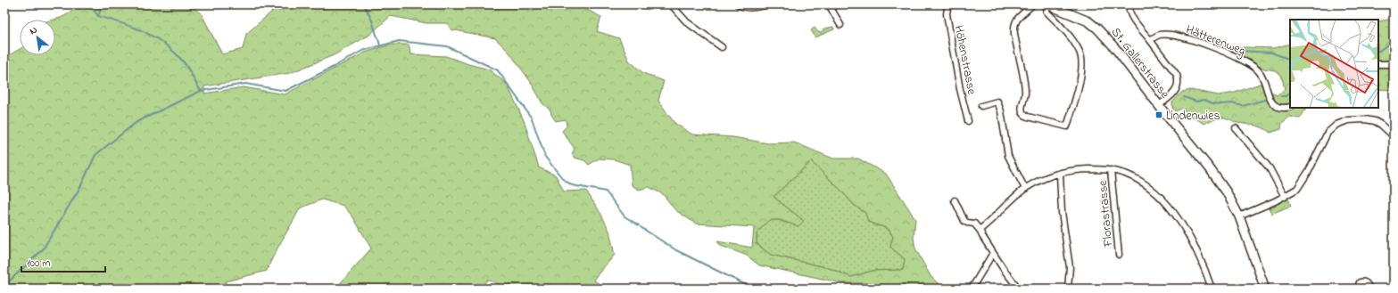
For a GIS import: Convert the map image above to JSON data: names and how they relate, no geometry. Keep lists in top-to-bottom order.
{
  "streets": {
    "street": [
      "Hätterenweg",
      "Höhenstrasse",
      "St. Gallerstrasse",
      "Florastrasse"
    ]
  },
  "places": {
    "transit": ["Lindenwies"]
  },
  "scale_bar": "100 m",
  "north": "top left"
}
